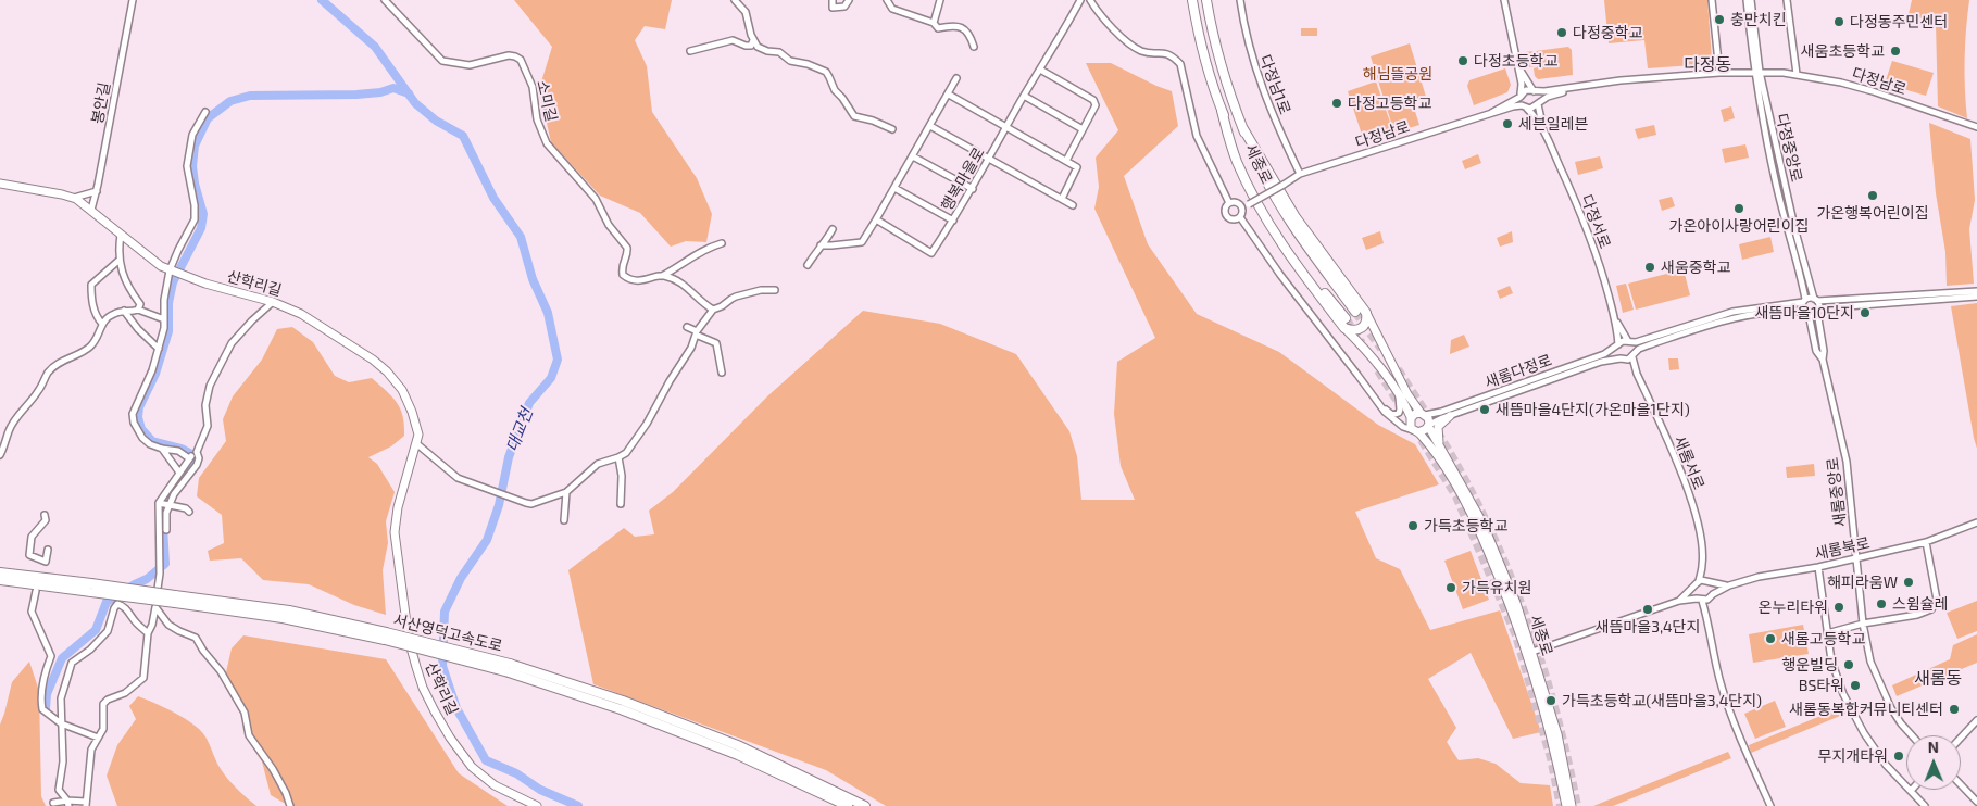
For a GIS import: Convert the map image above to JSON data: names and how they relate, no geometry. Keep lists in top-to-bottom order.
{
  "streets": {
    "highway": ["세종로", "서산영덕고속도로"],
    "main road": ["산학리길"],
    "street": [
      "다정남로",
      "다정남1로",
      "소미길",
      "봉안길",
      "다정중앙로",
      "행복마을로",
      "다정서로",
      "새롬다정로",
      "새롬서로",
      "새롬중앙로",
      "새롬북로"
    ]
  },
  "crossings": [
    ["다정남로", "다정남1로"],
    ["다정남로", "다정중앙로"],
    ["봉안길", "산학리길"],
    ["다정중앙로", "새롬중앙로"],
    ["세종로", "새롬다정로"],
    ["새롬다정로", "새롬서로"],
    ["새롬서로", "새롬북로"],
    ["새롬중앙로", "새롬북로"]
  ],
  "districts": ["다정동", "새롬동"],
  "water": ["대교천"],
  "parks": ["해님뜰공원"],
  "places": [
    "충만치킨",
    "다정동주민센터",
    "다정중학교",
    "새움초등학교",
    "다정초등학교",
    "다정고등학교",
    "세븐일레븐",
    "가온행복어린이집",
    "가온아이사랑어린이집",
    "새움중학교",
    "새뜸마을10단지",
    "새뜸마을4단지(가온마을1단지)",
    "가득초등학교",
    "해피라움W",
    "가득유치원",
    "스윔슐레",
    "온누리타워",
    "새뜸마을3,4단지",
    "새롬고등학교",
    "행운빌딩",
    "BS타워",
    "가득초등학교(새뜸마을3,4단지)",
    "새롬동복합커뮤니티센터",
    "무지개타워"
  ],
  "north": "top"
}
